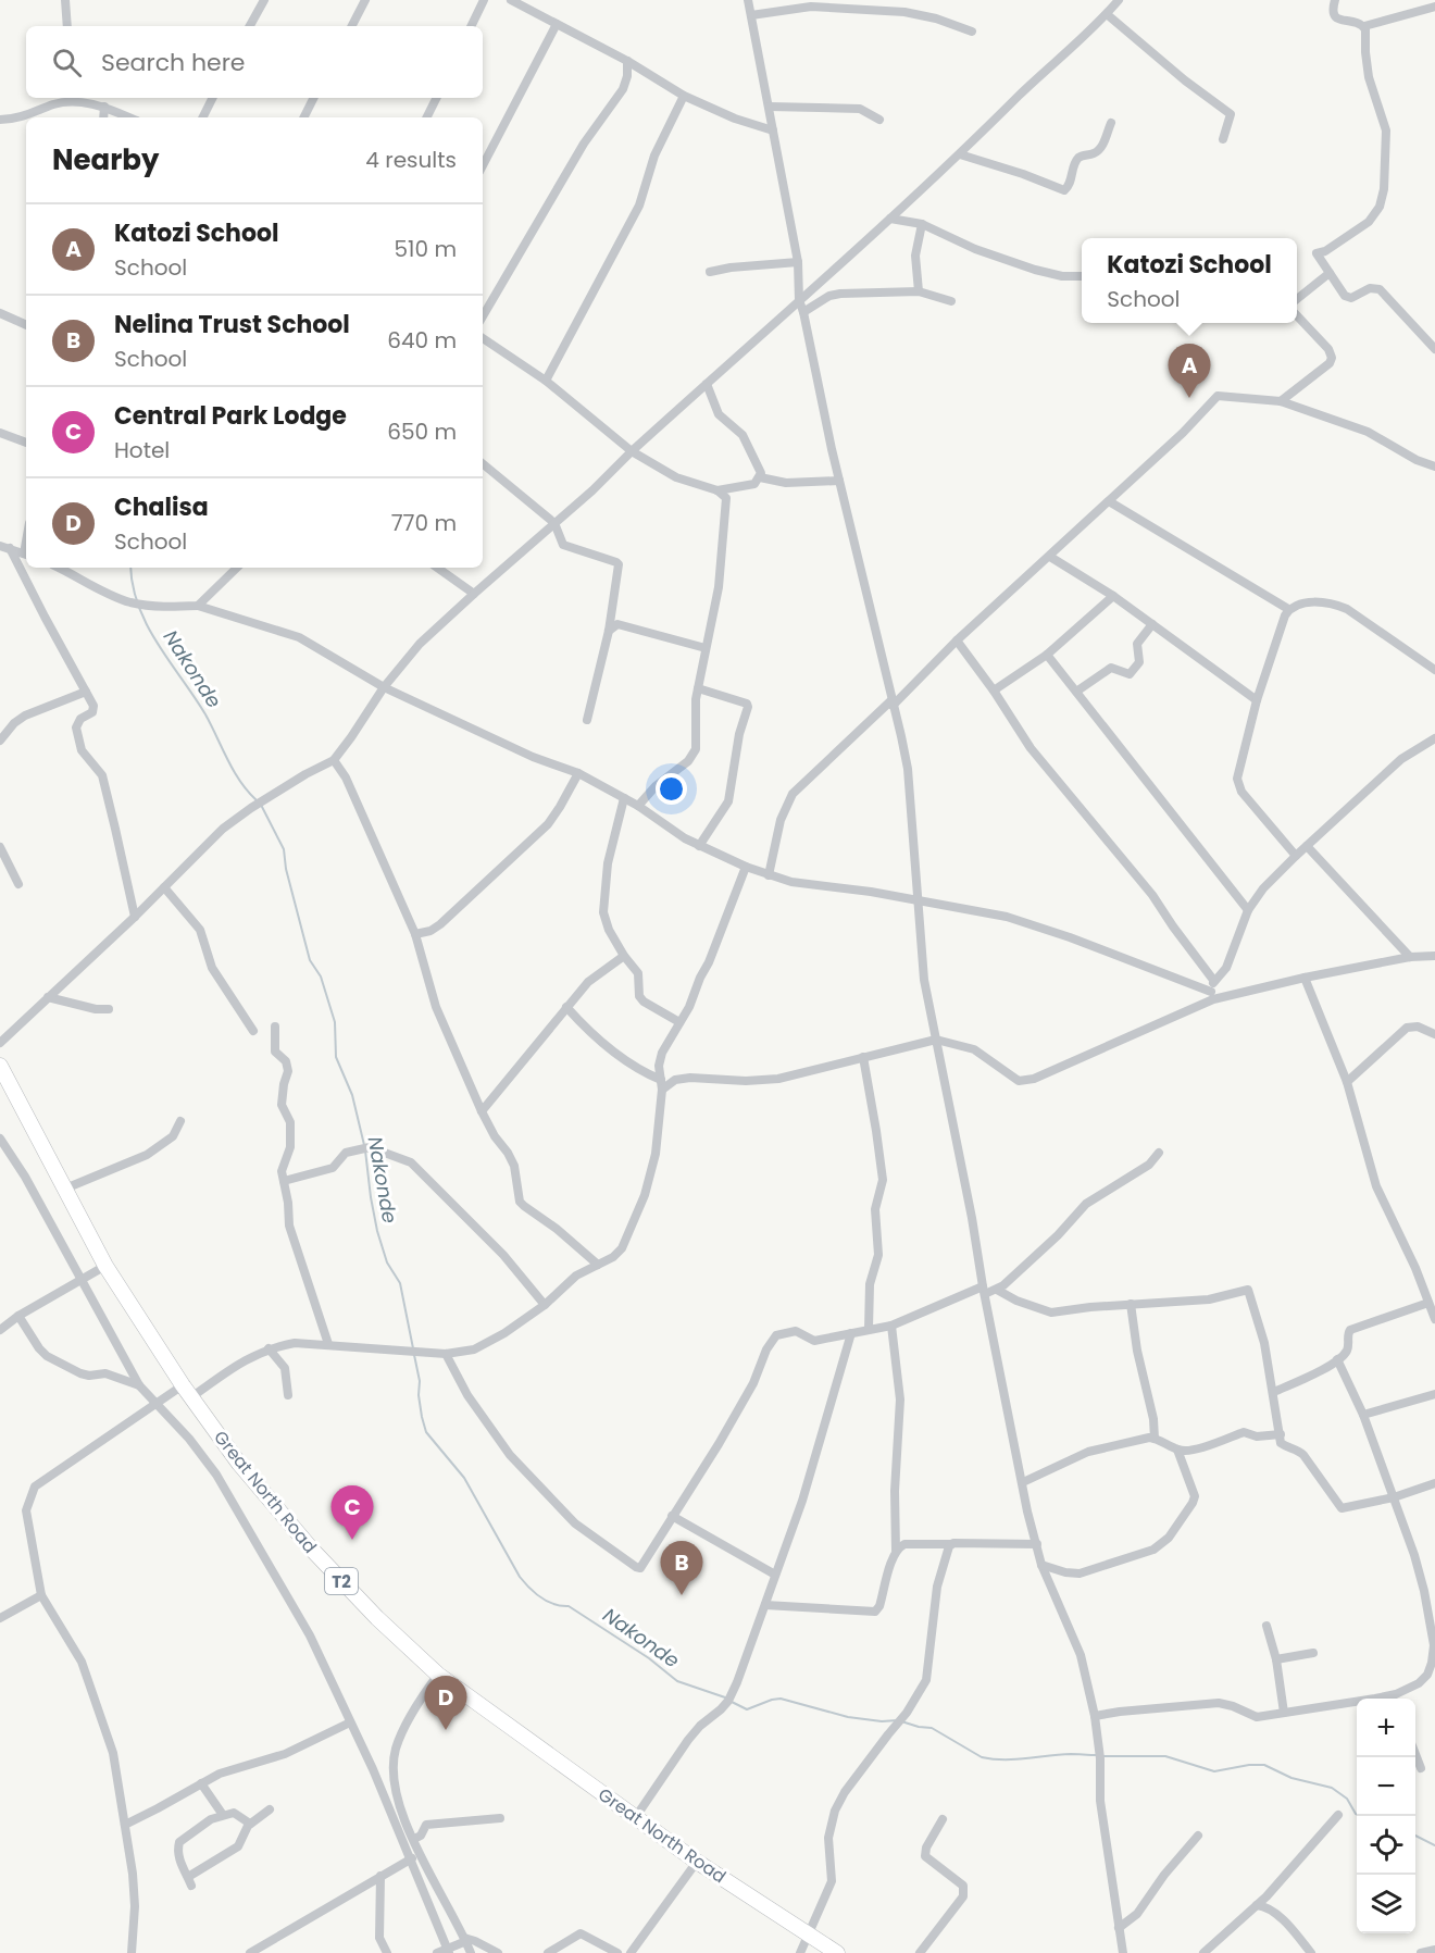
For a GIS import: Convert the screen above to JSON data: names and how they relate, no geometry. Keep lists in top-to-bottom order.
{
  "streets": {
    "highway": ["Great North Road", "T2"]
  },
  "water": ["Nakonde"],
  "page": {
    "search": "Search here",
    "heading": ["Nearby", "4 results"],
    "list": [
      {
        "mark": "A",
        "name": "Katozi School",
        "note": "School",
        "value": "510 m"
      },
      {
        "mark": "B",
        "name": "Nelina Trust School",
        "note": "School",
        "value": "640 m"
      },
      {
        "mark": "C",
        "name": "Central Park Lodge",
        "note": "Hotel",
        "value": "650 m"
      },
      {
        "mark": "D",
        "name": "Chalisa",
        "note": "School",
        "value": "770 m"
      }
    ],
    "popup": ["Katozi School", "School"],
    "pins": [
      "A",
      "C",
      "B",
      "D"
    ],
    "map_buttons": ["+", "−"]
  }
}
